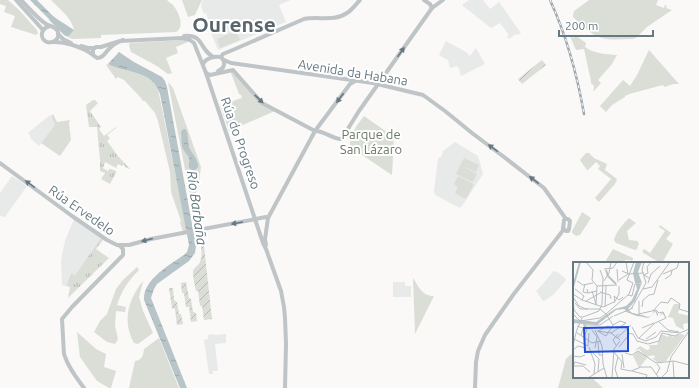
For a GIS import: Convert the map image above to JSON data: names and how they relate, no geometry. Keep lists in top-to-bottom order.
{
  "streets": {
    "street": ["Avenida da Habana", "Rúa do Progreso", "Rúa Ervedelo"]
  },
  "crossings": [
    ["Avenida da Habana", "Rúa do Progreso"],
    ["Rúa do Progreso", "Rúa Ervedelo"]
  ],
  "one_way": ["Rúa Ervedelo"],
  "districts": ["Ourense"],
  "water": ["Río Barbaña"],
  "parks": ["Parque de San Lázaro"],
  "scale_bar": "200 m"
}
